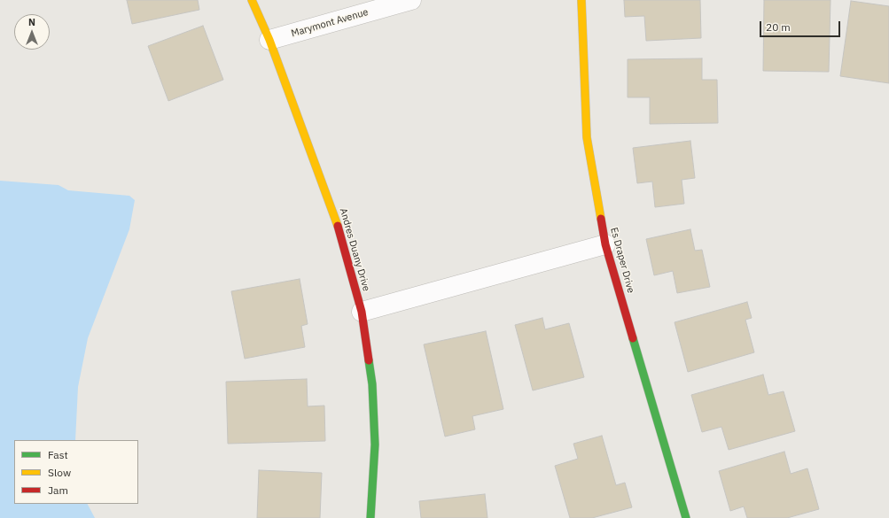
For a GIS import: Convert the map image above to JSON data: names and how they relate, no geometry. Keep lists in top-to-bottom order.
{
  "streets": {
    "street": ["Marymont Avenue", "Andres Duany Drive", "Es Draper Drive"]
  },
  "crossings": [
    ["Marymont Avenue", "Andres Duany Drive"]
  ],
  "legend": ["Fast", "Slow", "Jam"],
  "scale_bar": "20 m",
  "north": "top"
}
